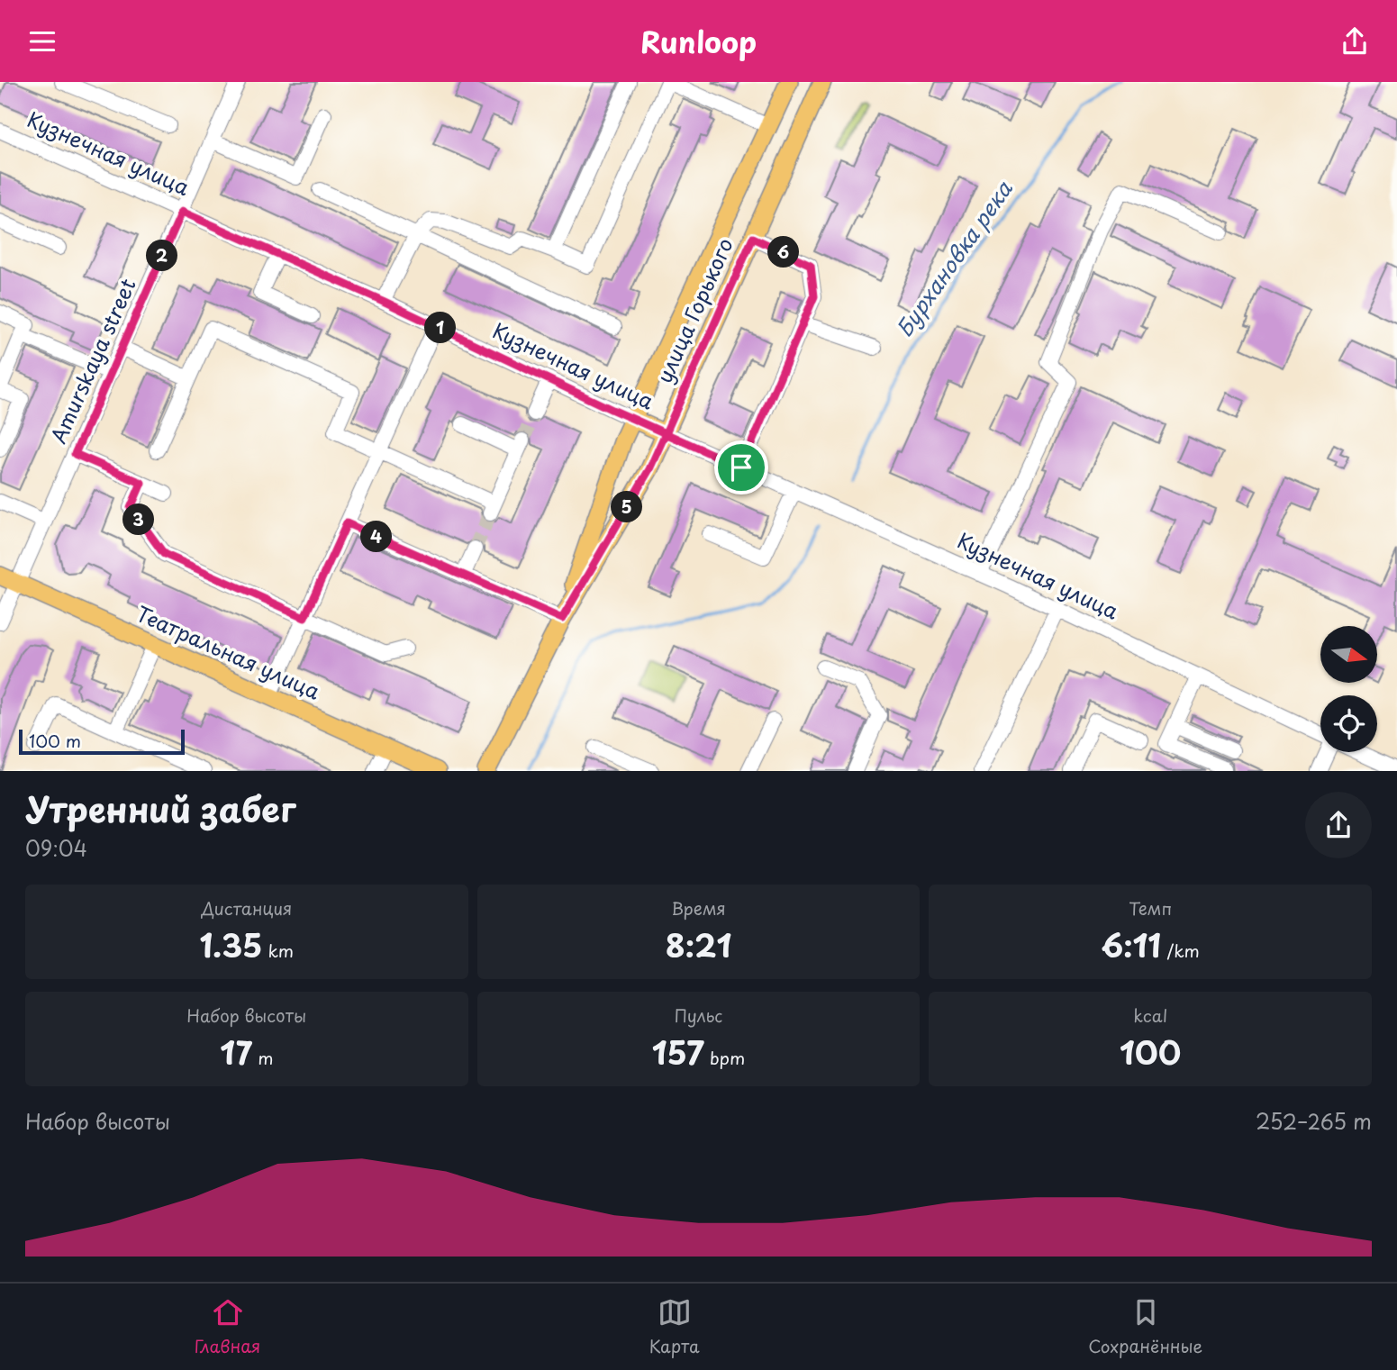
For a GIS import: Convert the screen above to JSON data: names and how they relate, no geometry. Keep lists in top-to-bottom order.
{
  "streets": {
    "main road": ["Кузнечная улица", "улица Горького", "Театральная улица"],
    "street": ["Amurskaya street"]
  },
  "crossings": [
    ["Кузнечная улица", "улица Горького"],
    ["Кузнечная улица", "Amurskaya street"],
    ["Amurskaya street", "Театральная улица"]
  ],
  "water": ["Бурхановка река"],
  "scale_bar": "100 m",
  "north": "right",
  "page": {
    "header": "Runloop",
    "pins": [
      "6",
      "2",
      "1",
      "5",
      "3",
      "4"
    ],
    "scale": "100 m",
    "heading": ["Утренний забег", "09:04"],
    "stats": [
      ["Дистанция", "1.35 km"],
      ["Время", "8:21"],
      ["Темп", "6:11 /km"],
      ["Набор высоты", "17 m"],
      ["Пульс", "157 bpm"],
      ["kcal", "100"]
    ],
    "chart": ["Набор высоты", "252–265 m"],
    "tabs": ["Главная", "Карта", "Сохранённые"]
  }
}
